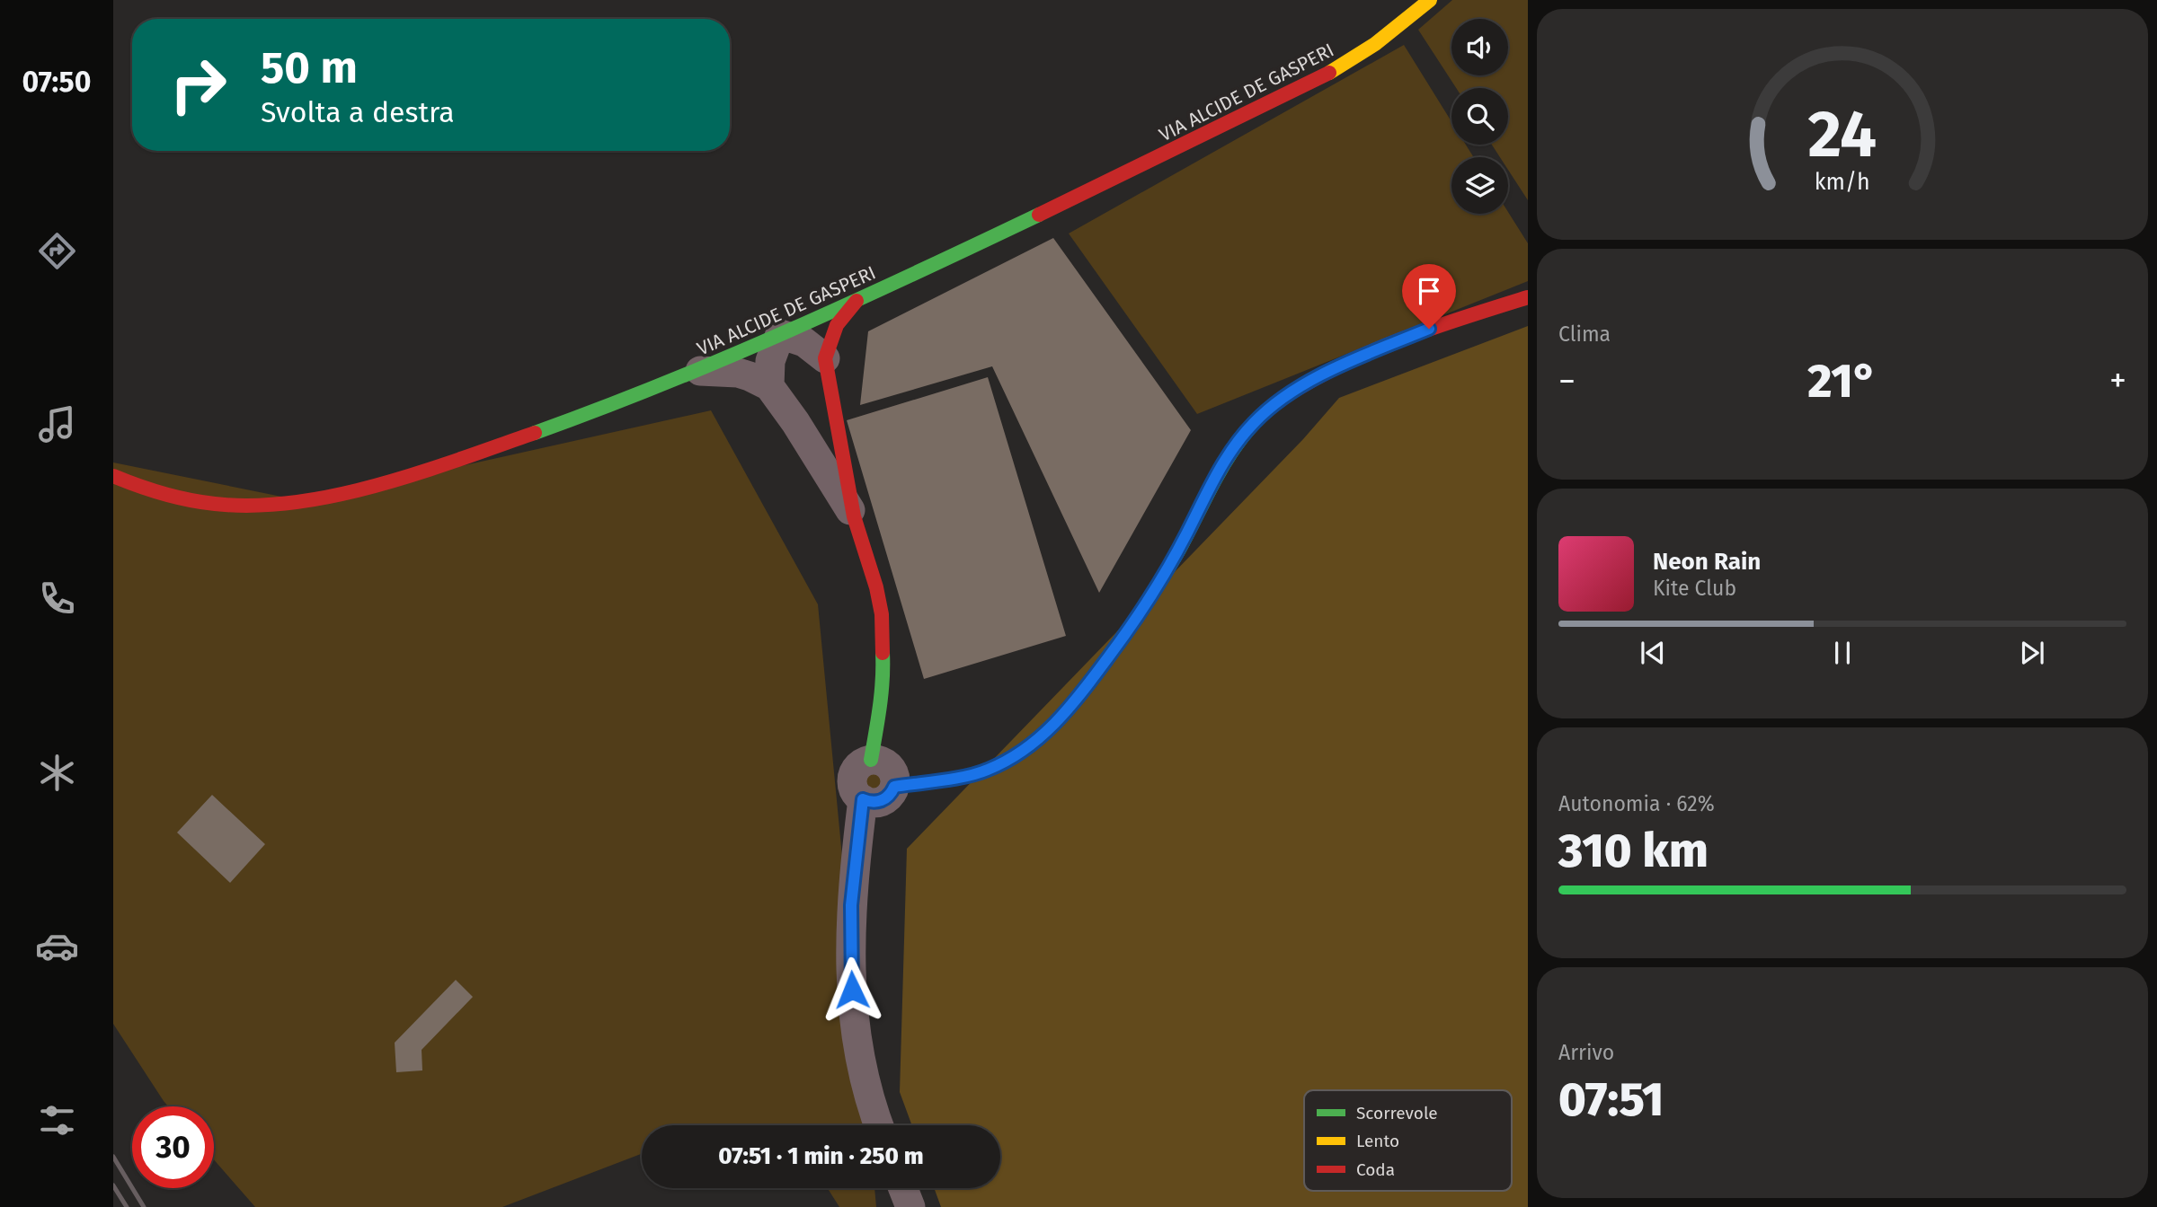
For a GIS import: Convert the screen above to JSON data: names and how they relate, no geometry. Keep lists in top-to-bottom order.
{
  "streets": {
    "street": ["VIA ALCIDE DE GASPERI"]
  },
  "legend": ["Scorrevole", "Lento", "Coda"],
  "page": {
    "tabs": "07:50",
    "turn": ["50 m", "Svolta a destra"],
    "tile": [
      "Clima",
      ["Autonomia · 62%", "310 km"],
      ["Arrivo", "07:51"]
    ],
    "heat": ["−", "21°", "+"],
    "song": ["Neon Rain", "Kite Club"],
    "limit": "30",
    "trip": "07:51 · 1 min · 250 m",
    "gauge": ["24", "km/h"]
  }
}
